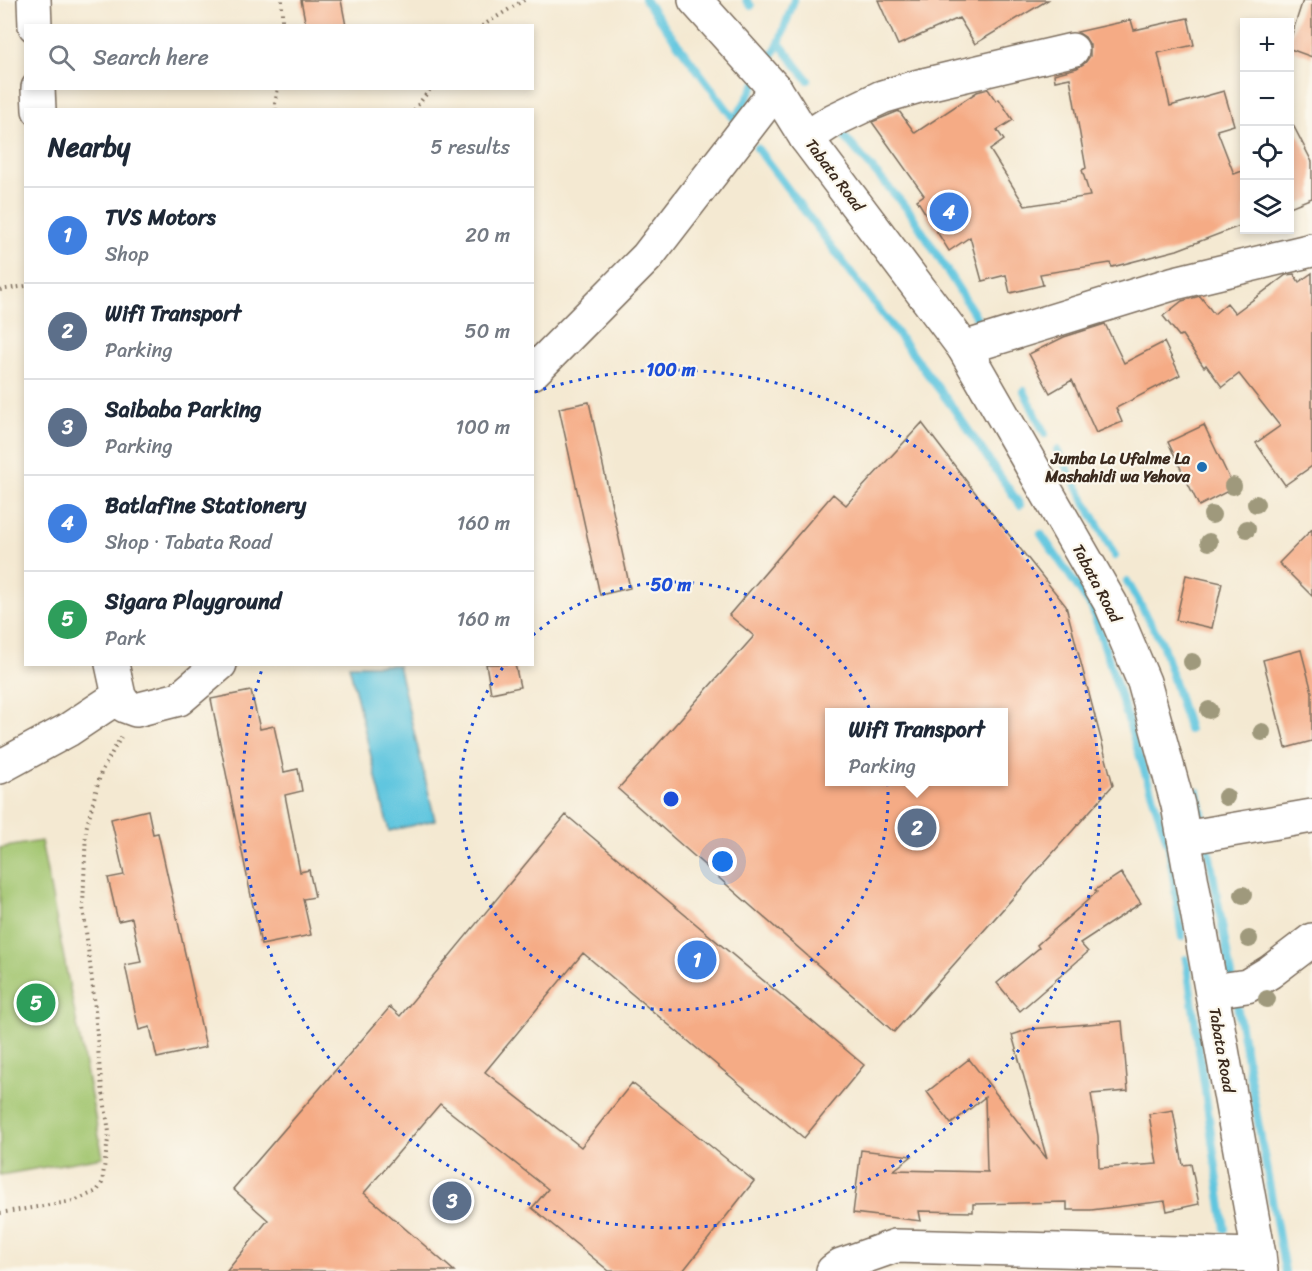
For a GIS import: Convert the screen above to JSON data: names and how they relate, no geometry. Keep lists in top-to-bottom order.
{
  "streets": {
    "street": ["Tabata Road"]
  },
  "places": ["Jumba La Ufalme La Mashahidi wa Yehova"],
  "page": {
    "map_buttons": ["+", "−"],
    "search": "Search here",
    "heading": ["Nearby", "5 results"],
    "list": [
      {
        "mark": "1",
        "name": "TVS Motors",
        "note": "Shop",
        "value": "20 m"
      },
      {
        "mark": "2",
        "name": "Wifi Transport",
        "note": "Parking",
        "value": "50 m"
      },
      {
        "mark": "3",
        "name": "Saibaba Parking",
        "note": "Parking",
        "value": "100 m"
      },
      {
        "mark": "4",
        "name": "Batlafine Stationery",
        "note": "Shop · Tabata Road",
        "value": "160 m"
      },
      {
        "mark": "5",
        "name": "Sigara Playground",
        "note": "Park",
        "value": "160 m"
      }
    ],
    "pins": [
      "4",
      "2",
      "1",
      "5",
      "3"
    ],
    "popup": ["Wifi Transport", "Parking"]
  },
  "rings": ["100 m", "50 m"]
}
